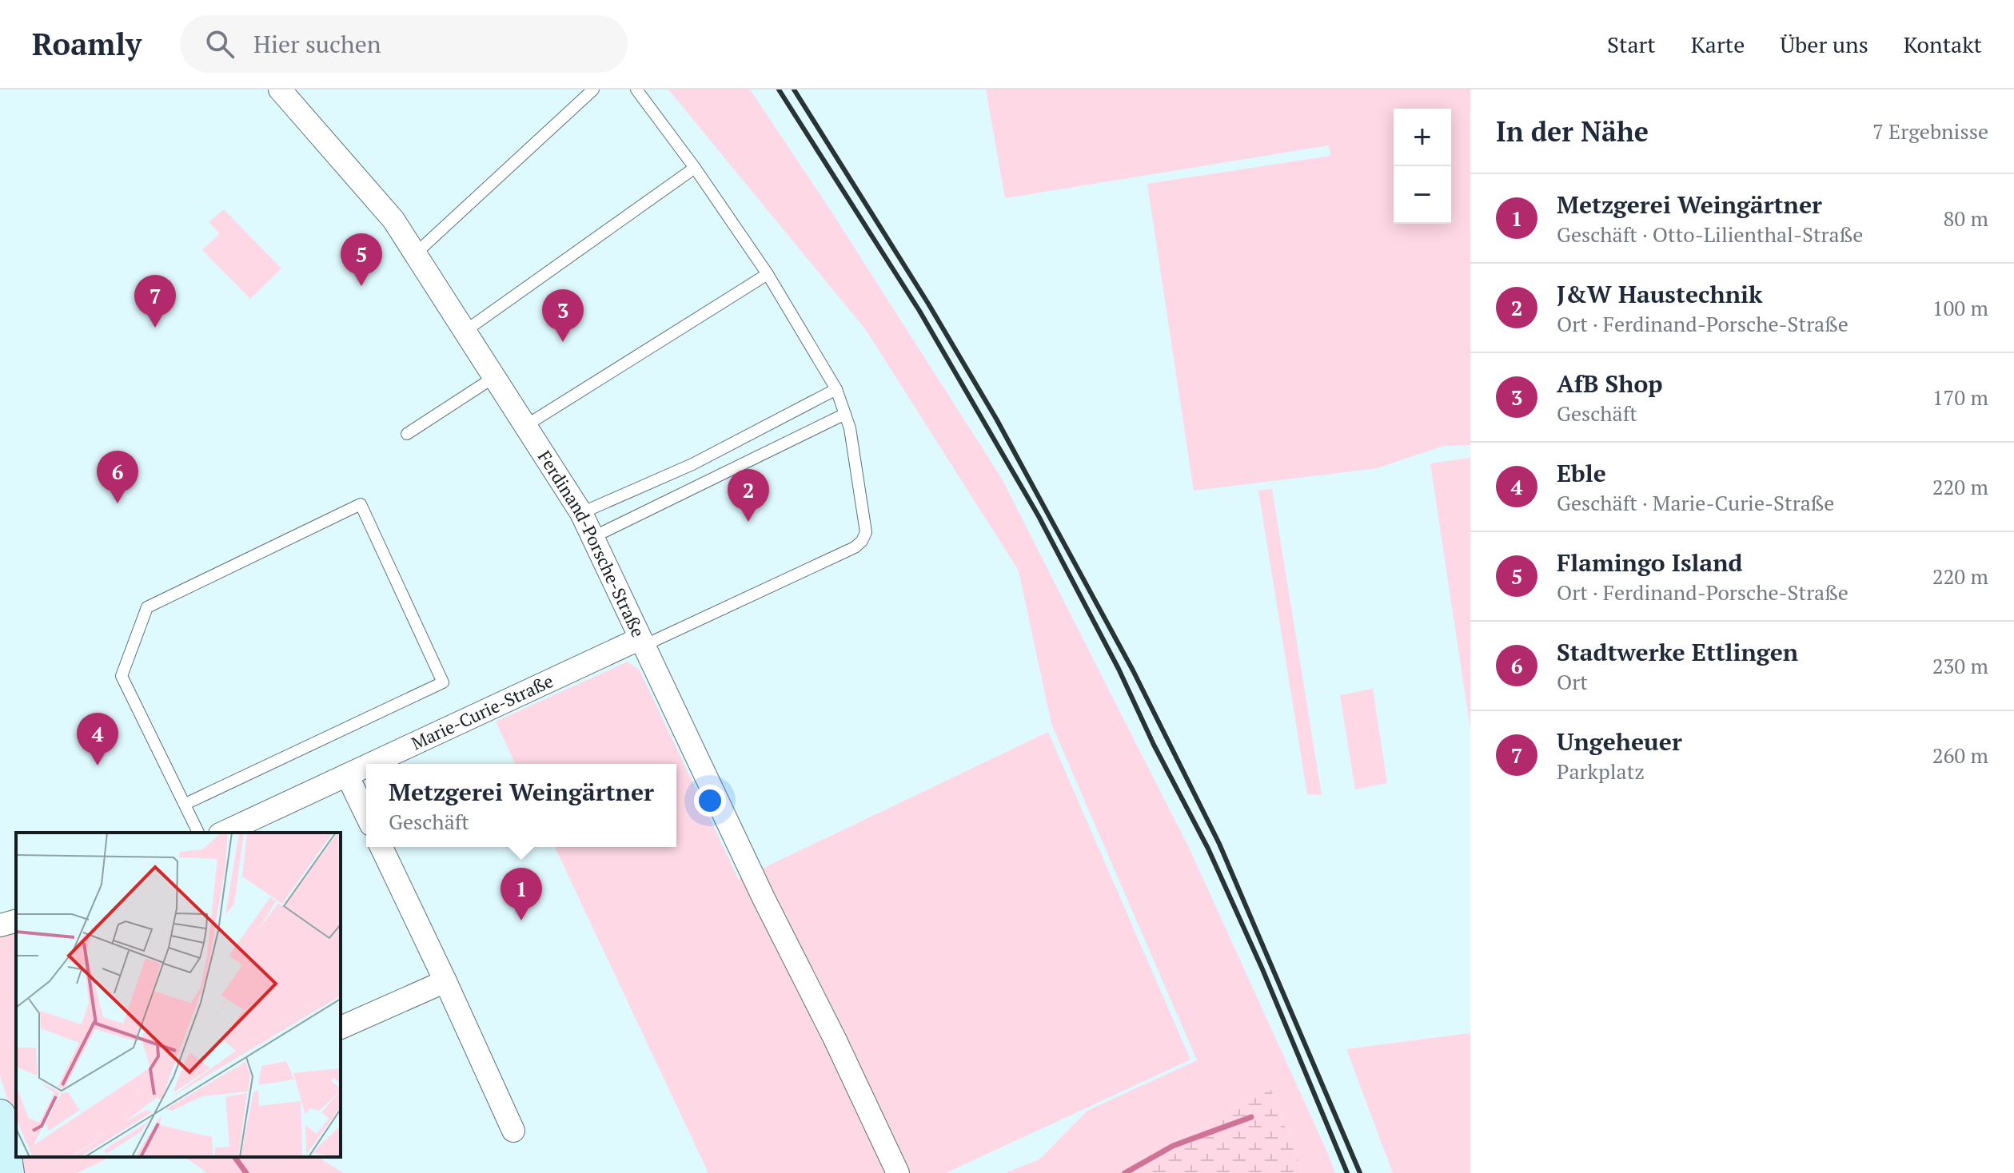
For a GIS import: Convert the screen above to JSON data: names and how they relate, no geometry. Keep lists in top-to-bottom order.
{
  "streets": {
    "street": ["Ferdinand-Porsche-Straße", "Marie-Curie-Straße"]
  },
  "crossings": [
    ["Ferdinand-Porsche-Straße", "Marie-Curie-Straße"]
  ],
  "page": {
    "header": "Roamly",
    "search": "Hier suchen",
    "nav": [
      "Start",
      "Karte",
      "Über uns",
      "Kontakt"
    ],
    "heading": ["In der Nähe", "7 Ergebnisse"],
    "map_buttons": ["+", "−"],
    "list": [
      {
        "mark": "1",
        "name": "Metzgerei Weingärtner",
        "note": "Geschäft · Otto-Lilienthal-Straße",
        "value": "80 m"
      },
      {
        "mark": "2",
        "name": "J&W Haustechnik",
        "note": "Ort · Ferdinand-Porsche-Straße",
        "value": "100 m"
      },
      {
        "mark": "3",
        "name": "AfB Shop",
        "note": "Geschäft",
        "value": "170 m"
      },
      {
        "mark": "4",
        "name": "Eble",
        "note": "Geschäft · Marie-Curie-Straße",
        "value": "220 m"
      },
      {
        "mark": "5",
        "name": "Flamingo Island",
        "note": "Ort · Ferdinand-Porsche-Straße",
        "value": "220 m"
      },
      {
        "mark": "6",
        "name": "Stadtwerke Ettlingen",
        "note": "Ort",
        "value": "230 m"
      },
      {
        "mark": "7",
        "name": "Ungeheuer",
        "note": "Parkplatz",
        "value": "260 m"
      }
    ],
    "pins": [
      "5",
      "7",
      "3",
      "6",
      "2",
      "4",
      "1"
    ],
    "popup": ["Metzgerei Weingärtner", "Geschäft"]
  }
}
